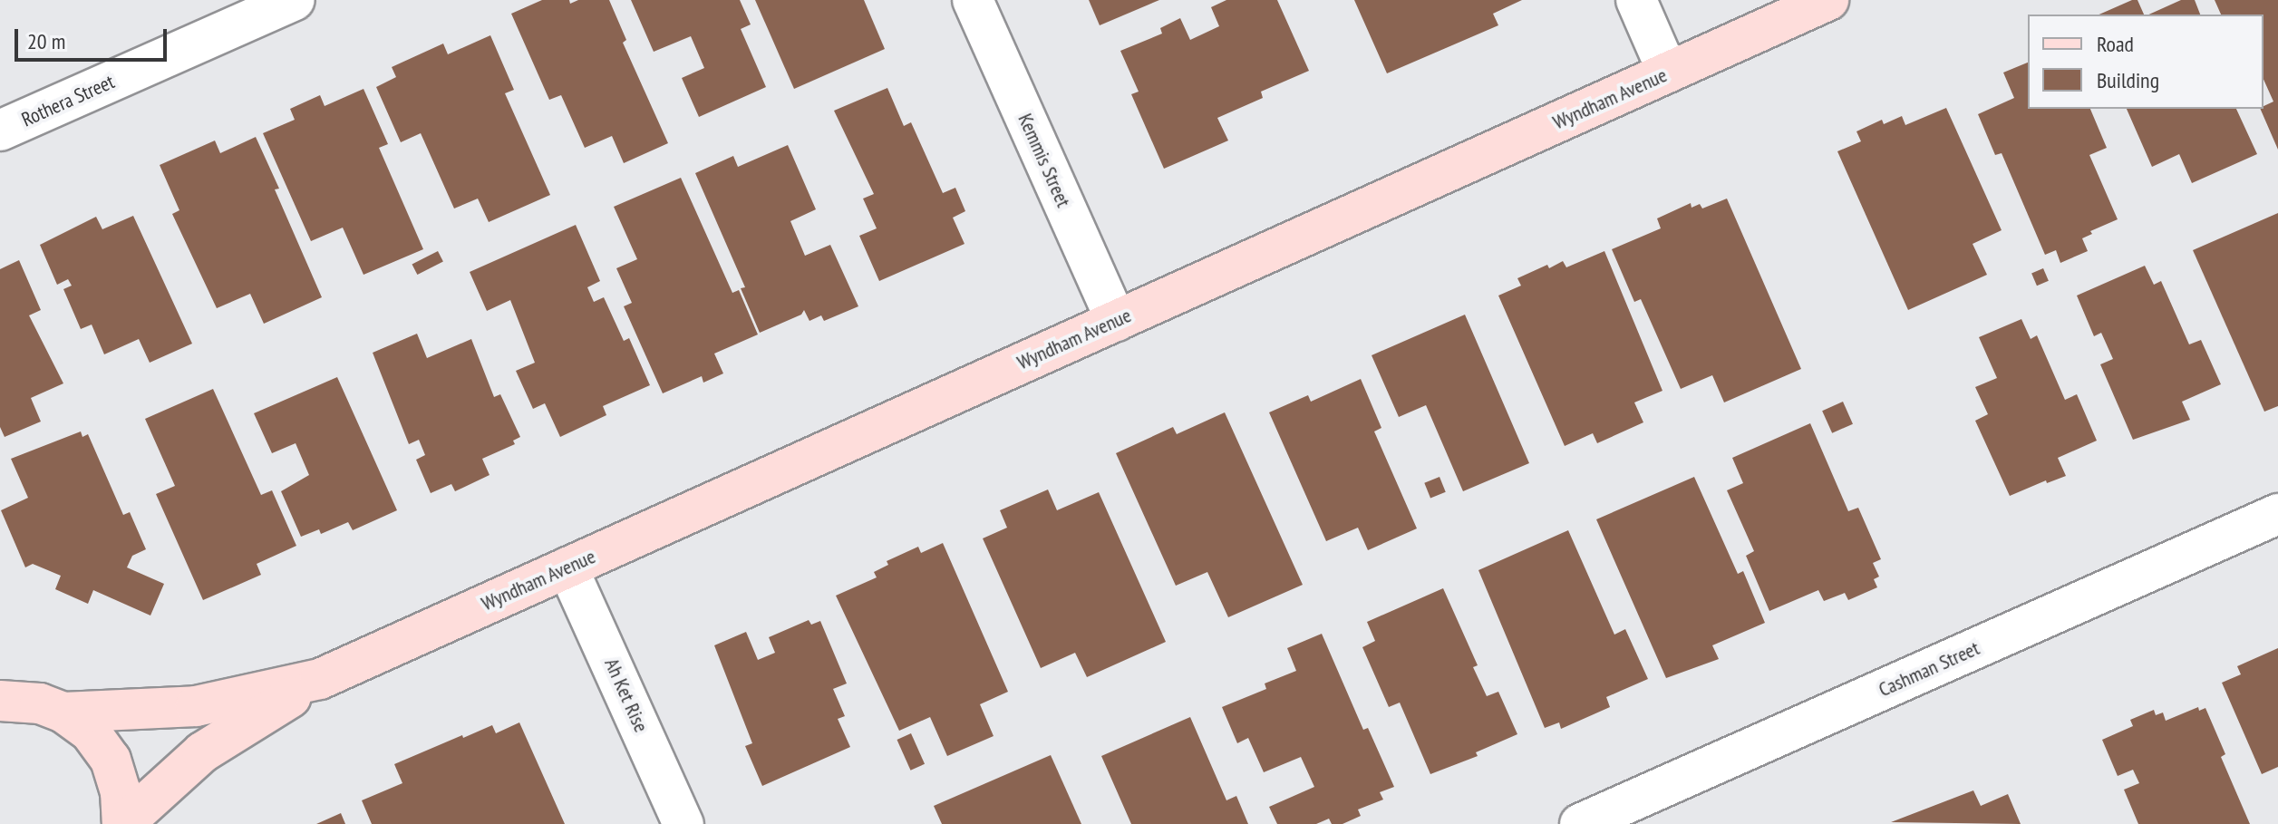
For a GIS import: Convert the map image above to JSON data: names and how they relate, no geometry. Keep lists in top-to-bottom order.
{
  "streets": {
    "street": [
      "Wyndham Avenue",
      "Rothera Street",
      "Kemmis Street",
      "Cashman Street",
      "Ah Ket Rise"
    ]
  },
  "crossings": [
    ["Wyndham Avenue", "Kemmis Street"],
    ["Wyndham Avenue", "Ah Ket Rise"]
  ],
  "legend": ["Road", "Building"],
  "scale_bar": "20 m"
}
